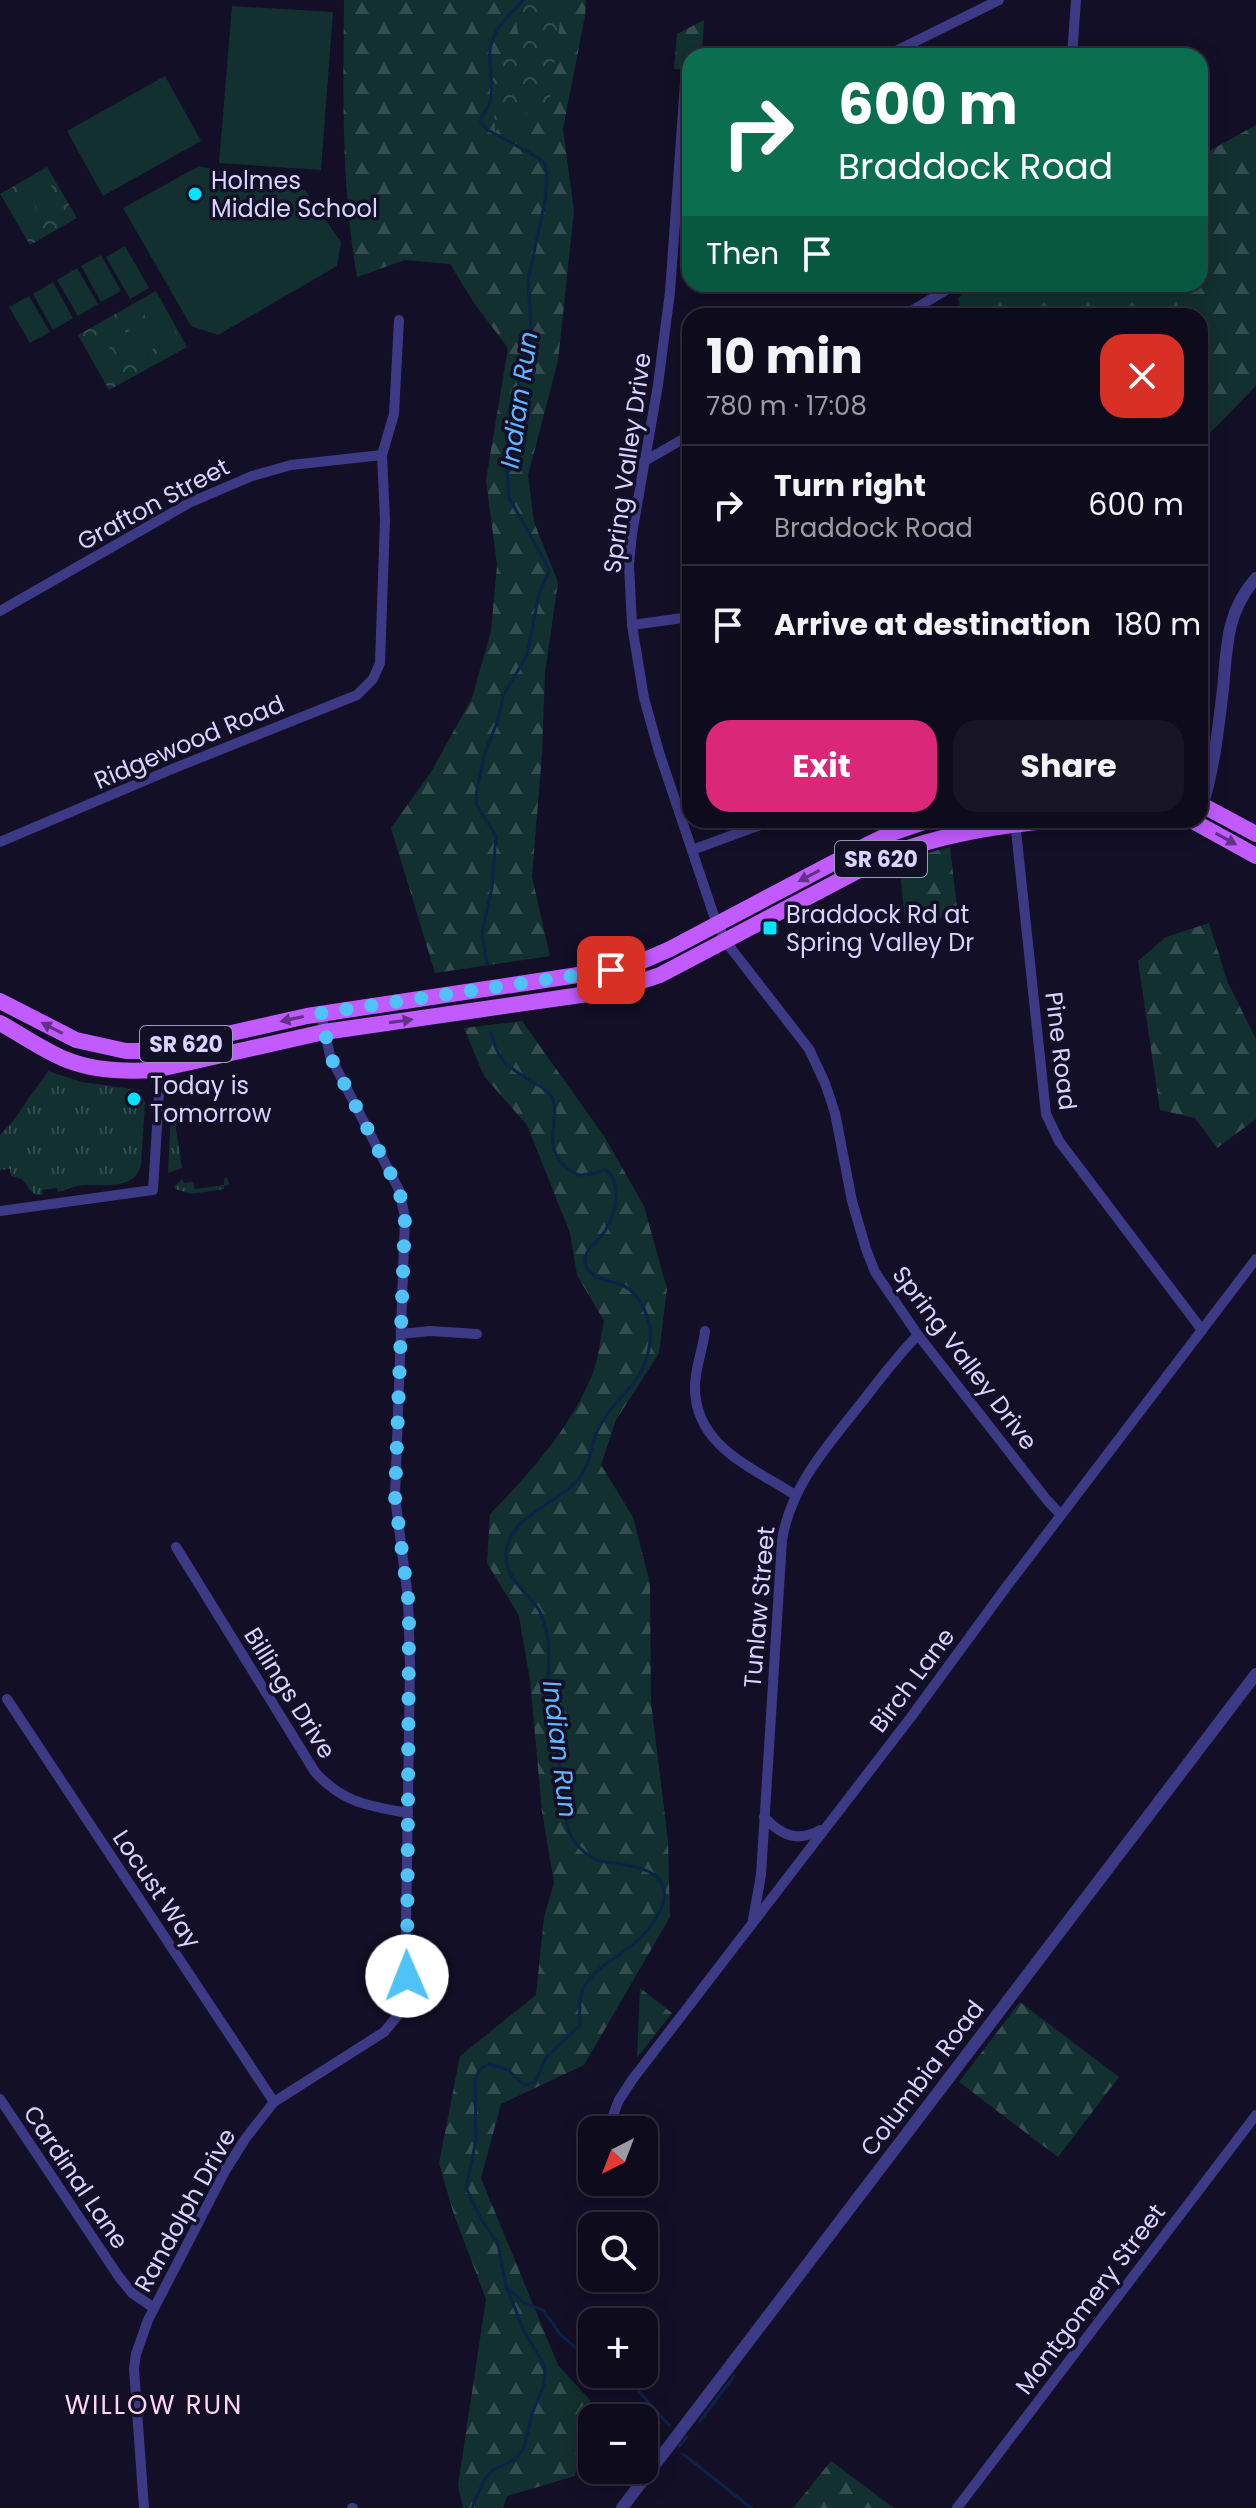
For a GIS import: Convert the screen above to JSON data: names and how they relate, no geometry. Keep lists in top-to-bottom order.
{
  "streets": {
    "main road": ["SR 620"],
    "street": [
      "Spring Valley Drive",
      "Grafton Street",
      "Ridgewood Road",
      "Pine Road",
      "Tunlaw Street",
      "Birch Lane",
      "Billings Drive",
      "Locust Way",
      "Columbia Road",
      "Cardinal Lane",
      "Randolph Drive",
      "Montgomery Street"
    ]
  },
  "crossings": [
    ["Spring Valley Drive", "SR 620"],
    ["Spring Valley Drive", "Tunlaw Street"],
    ["Spring Valley Drive", "Birch Lane"],
    ["Grafton Street", "Ridgewood Road"],
    ["SR 620", "Randolph Drive"],
    ["Pine Road", "Birch Lane"],
    ["Tunlaw Street", "Birch Lane"],
    ["Billings Drive", "Randolph Drive"],
    ["Locust Way", "Randolph Drive"],
    ["Cardinal Lane", "Randolph Drive"]
  ],
  "districts": ["WILLOW RUN"],
  "water": ["Indian Run"],
  "places": {
    "other": ["Holmes Middle School", "Today is Tomorrow"],
    "transit": ["Braddock Rd at Spring Valley Dr"]
  },
  "north": "bottom left",
  "page": {
    "turn": ["600 m", "Braddock Road"],
    "then": "Then",
    "heading": ["10 min", "780 m · 17:08"],
    "list": [
      {
        "name": "Turn right",
        "note": "Braddock Road",
        "value": "600 m"
      },
      {
        "name": "Arrive at destination",
        "value": "180 m"
      }
    ],
    "buttons": ["Exit", "Share"],
    "map_buttons": ["+", "−"]
  }
}
